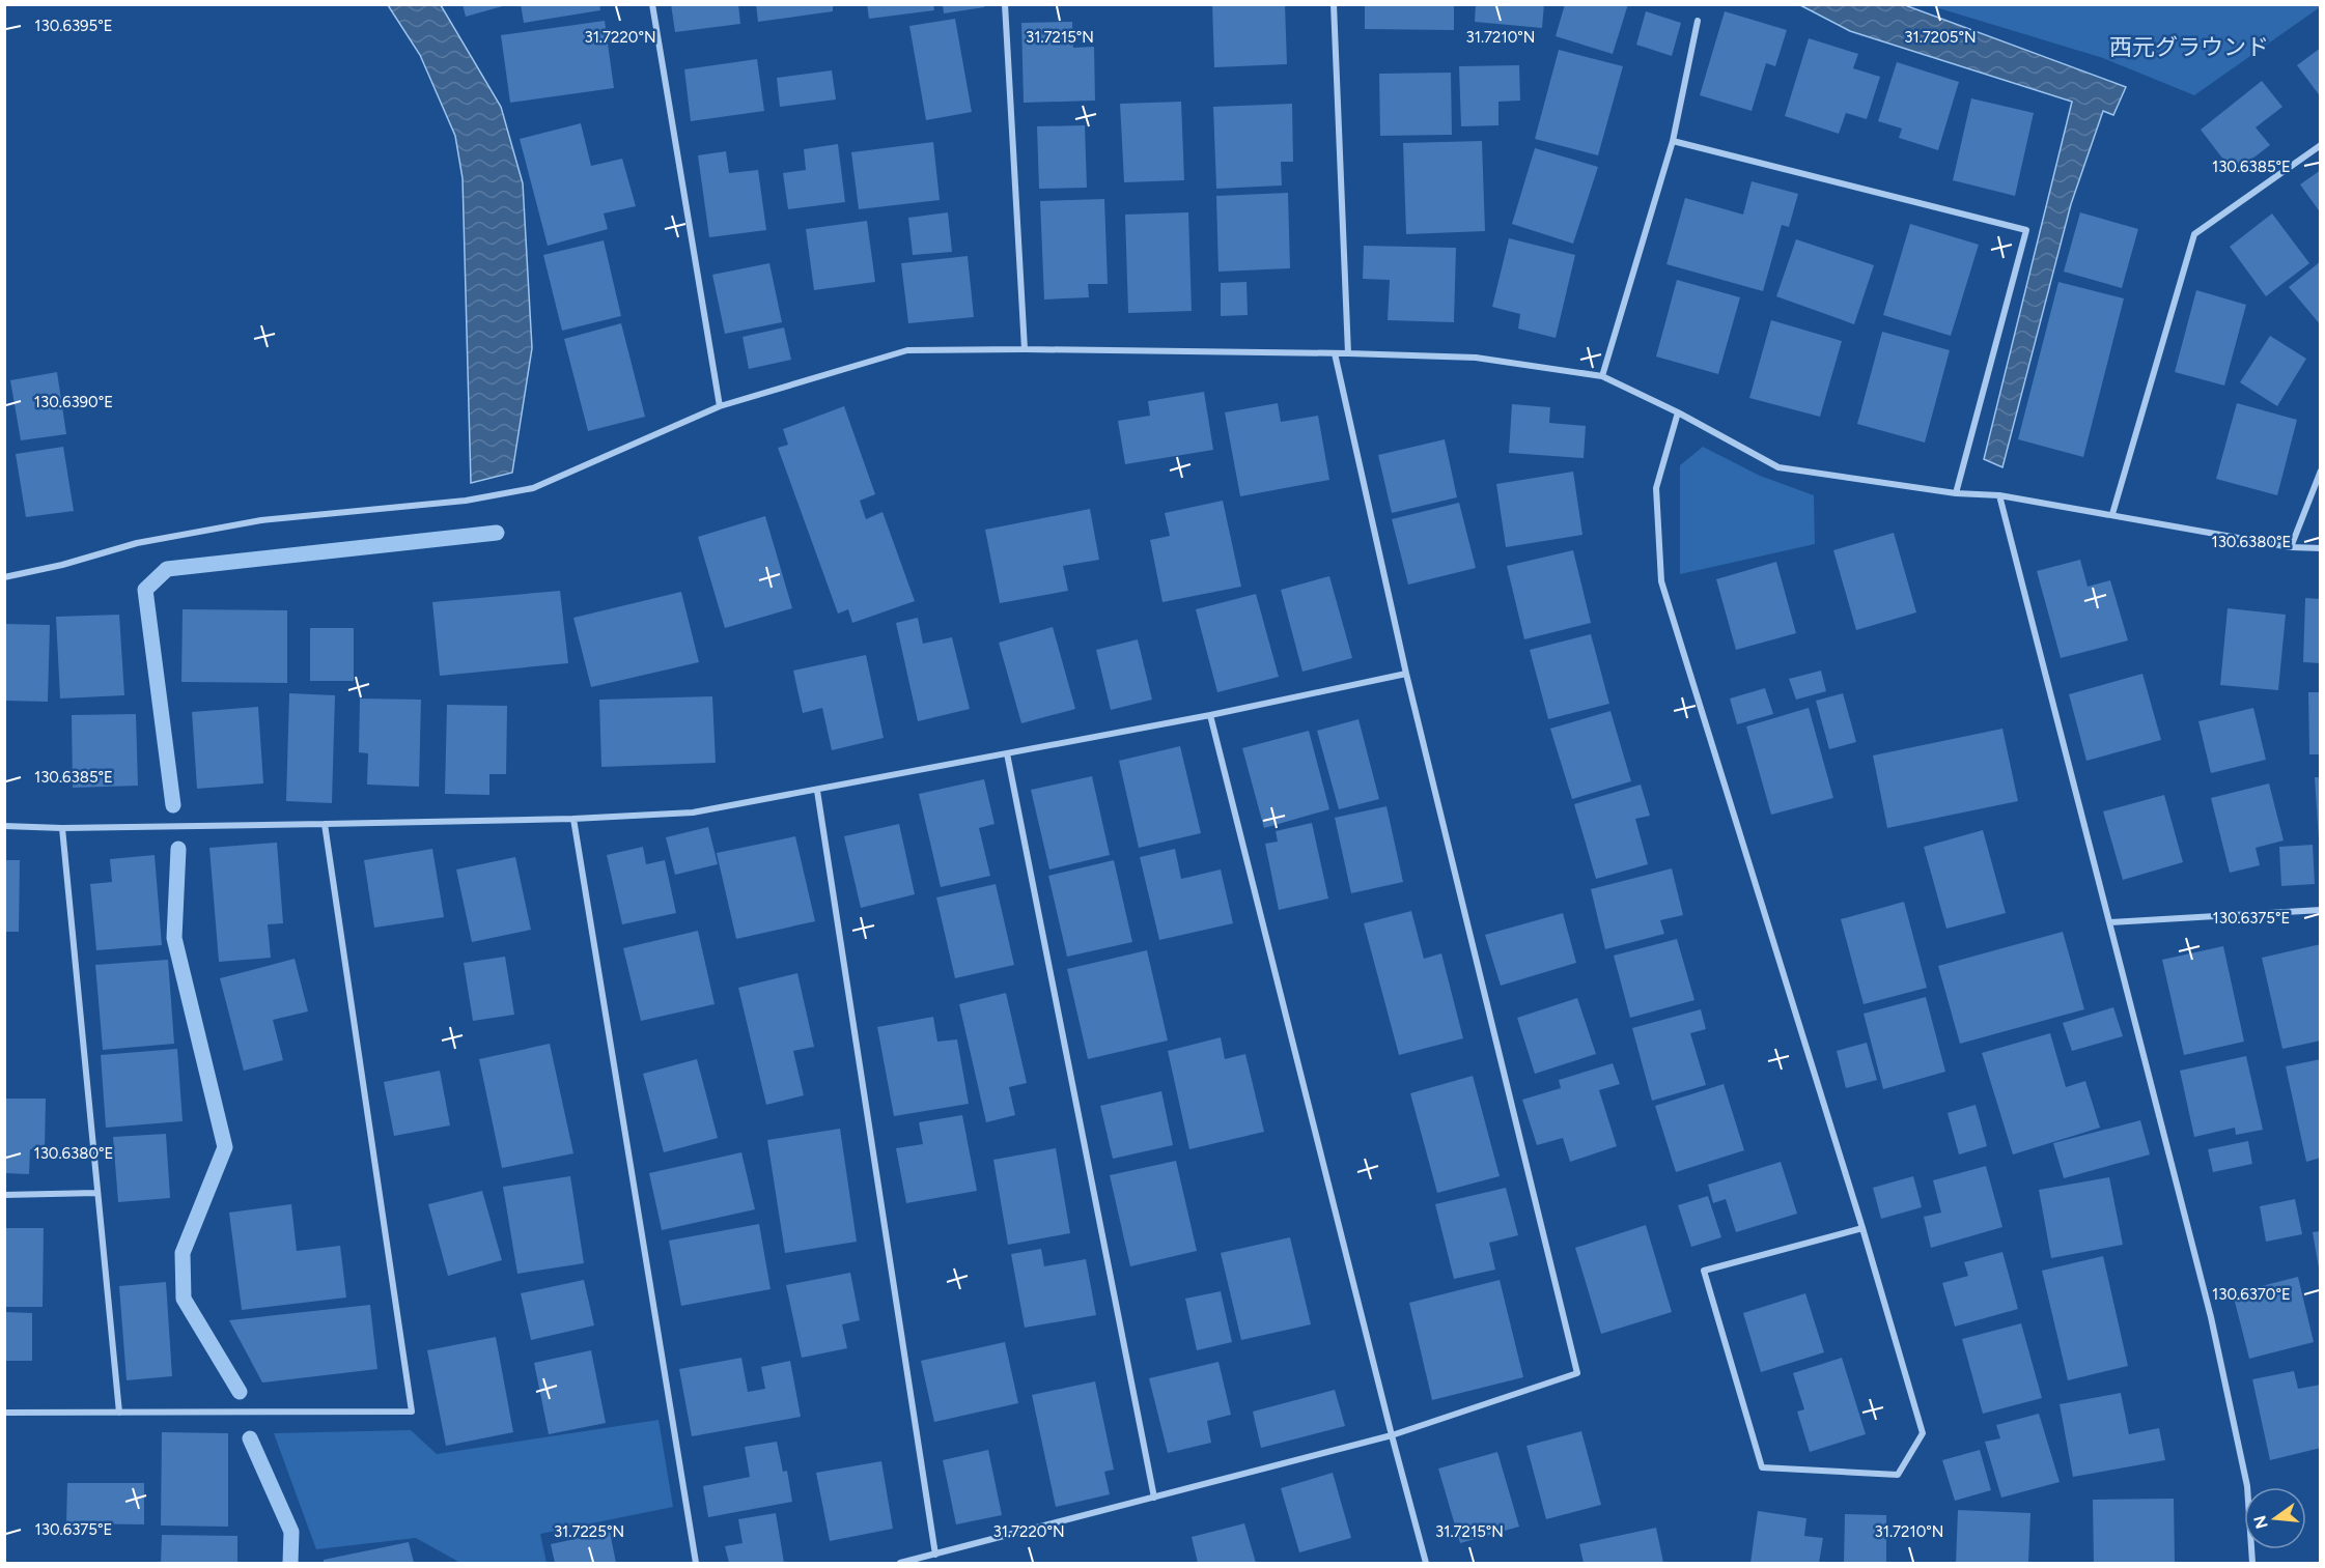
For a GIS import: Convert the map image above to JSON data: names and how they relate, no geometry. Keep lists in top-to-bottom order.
{
  "parks": ["西元グラウンド"],
  "north": "left",
  "coordinates": [
    "130.6395°E",
    "31.7220°N",
    "31.7215°N",
    "31.7210°N",
    "31.7205°N",
    "130.6385°E",
    "130.6390°E",
    "130.6380°E",
    "130.6375°E",
    "130.6370°E",
    "31.7225°N"
  ]
}
